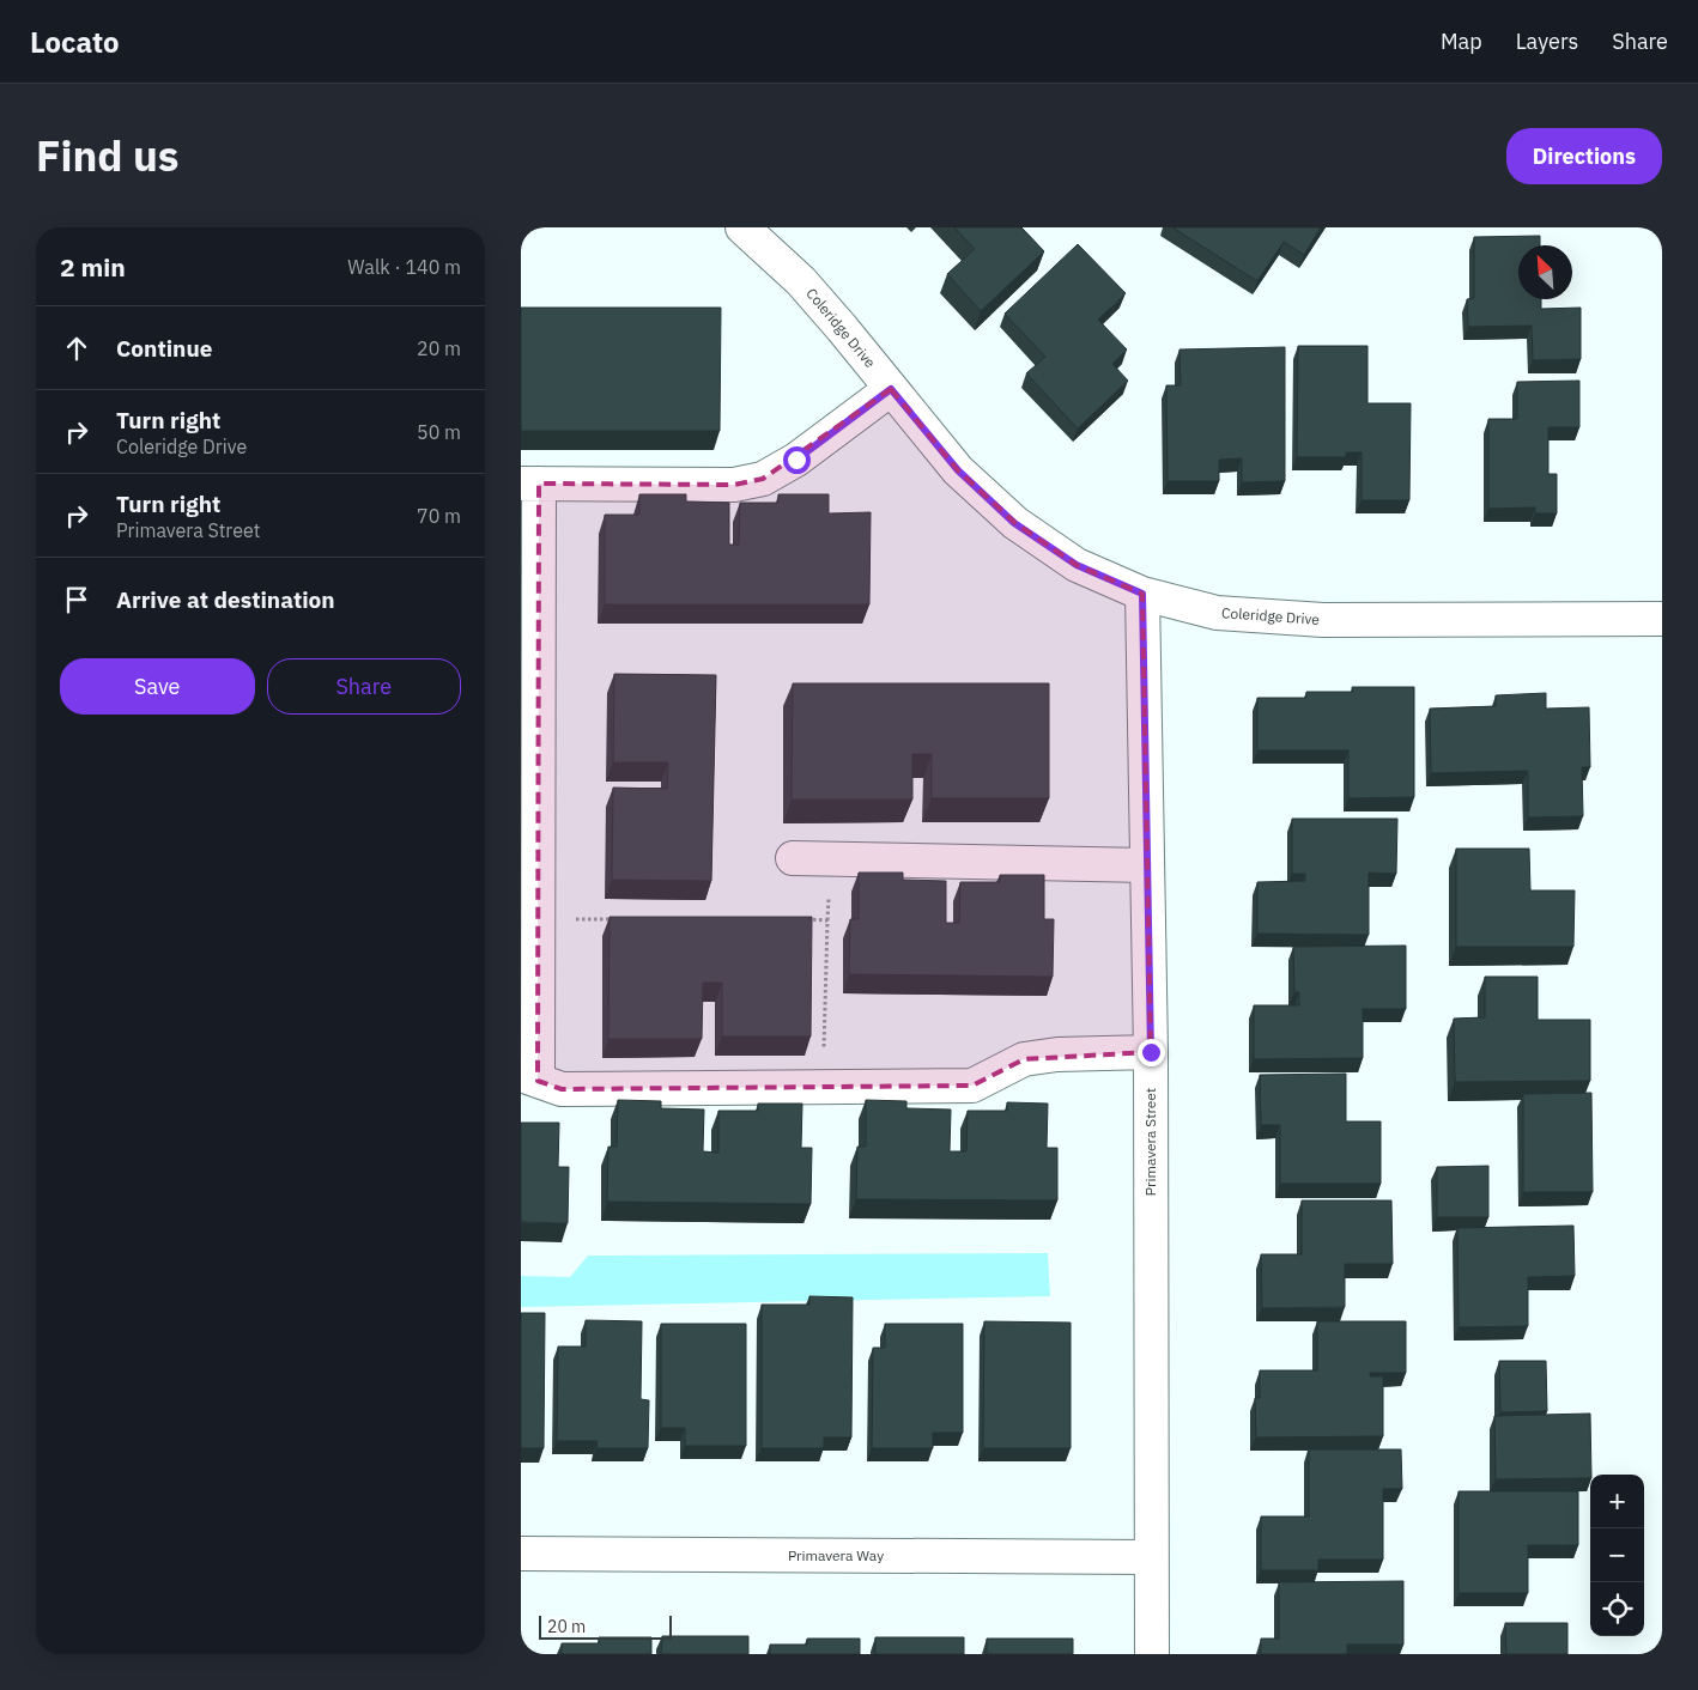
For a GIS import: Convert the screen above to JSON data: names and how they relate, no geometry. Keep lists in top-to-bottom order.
{
  "streets": {
    "street": ["Coleridge Drive", "Primavera Street", "Primavera Way"]
  },
  "crossings": [
    ["Coleridge Drive", "Primavera Street"],
    ["Primavera Street", "Primavera Way"]
  ],
  "scale_bar": "20 m",
  "north": "top left",
  "page": {
    "header": "Locato",
    "nav": ["Map", "Layers", "Share"],
    "title": "Find us",
    "buttons": [
      "Directions",
      ["Save", "Share"]
    ],
    "heading": ["2 min", "Walk · 140 m"],
    "list": [
      ["Continue", "20 m"],
      ["Turn right", "Coleridge Drive", "50 m"],
      ["Turn right", "Primavera Street", "70 m"],
      "Arrive at destination"
    ],
    "map_buttons": ["+", "−"],
    "scale": "20 m"
  }
}
